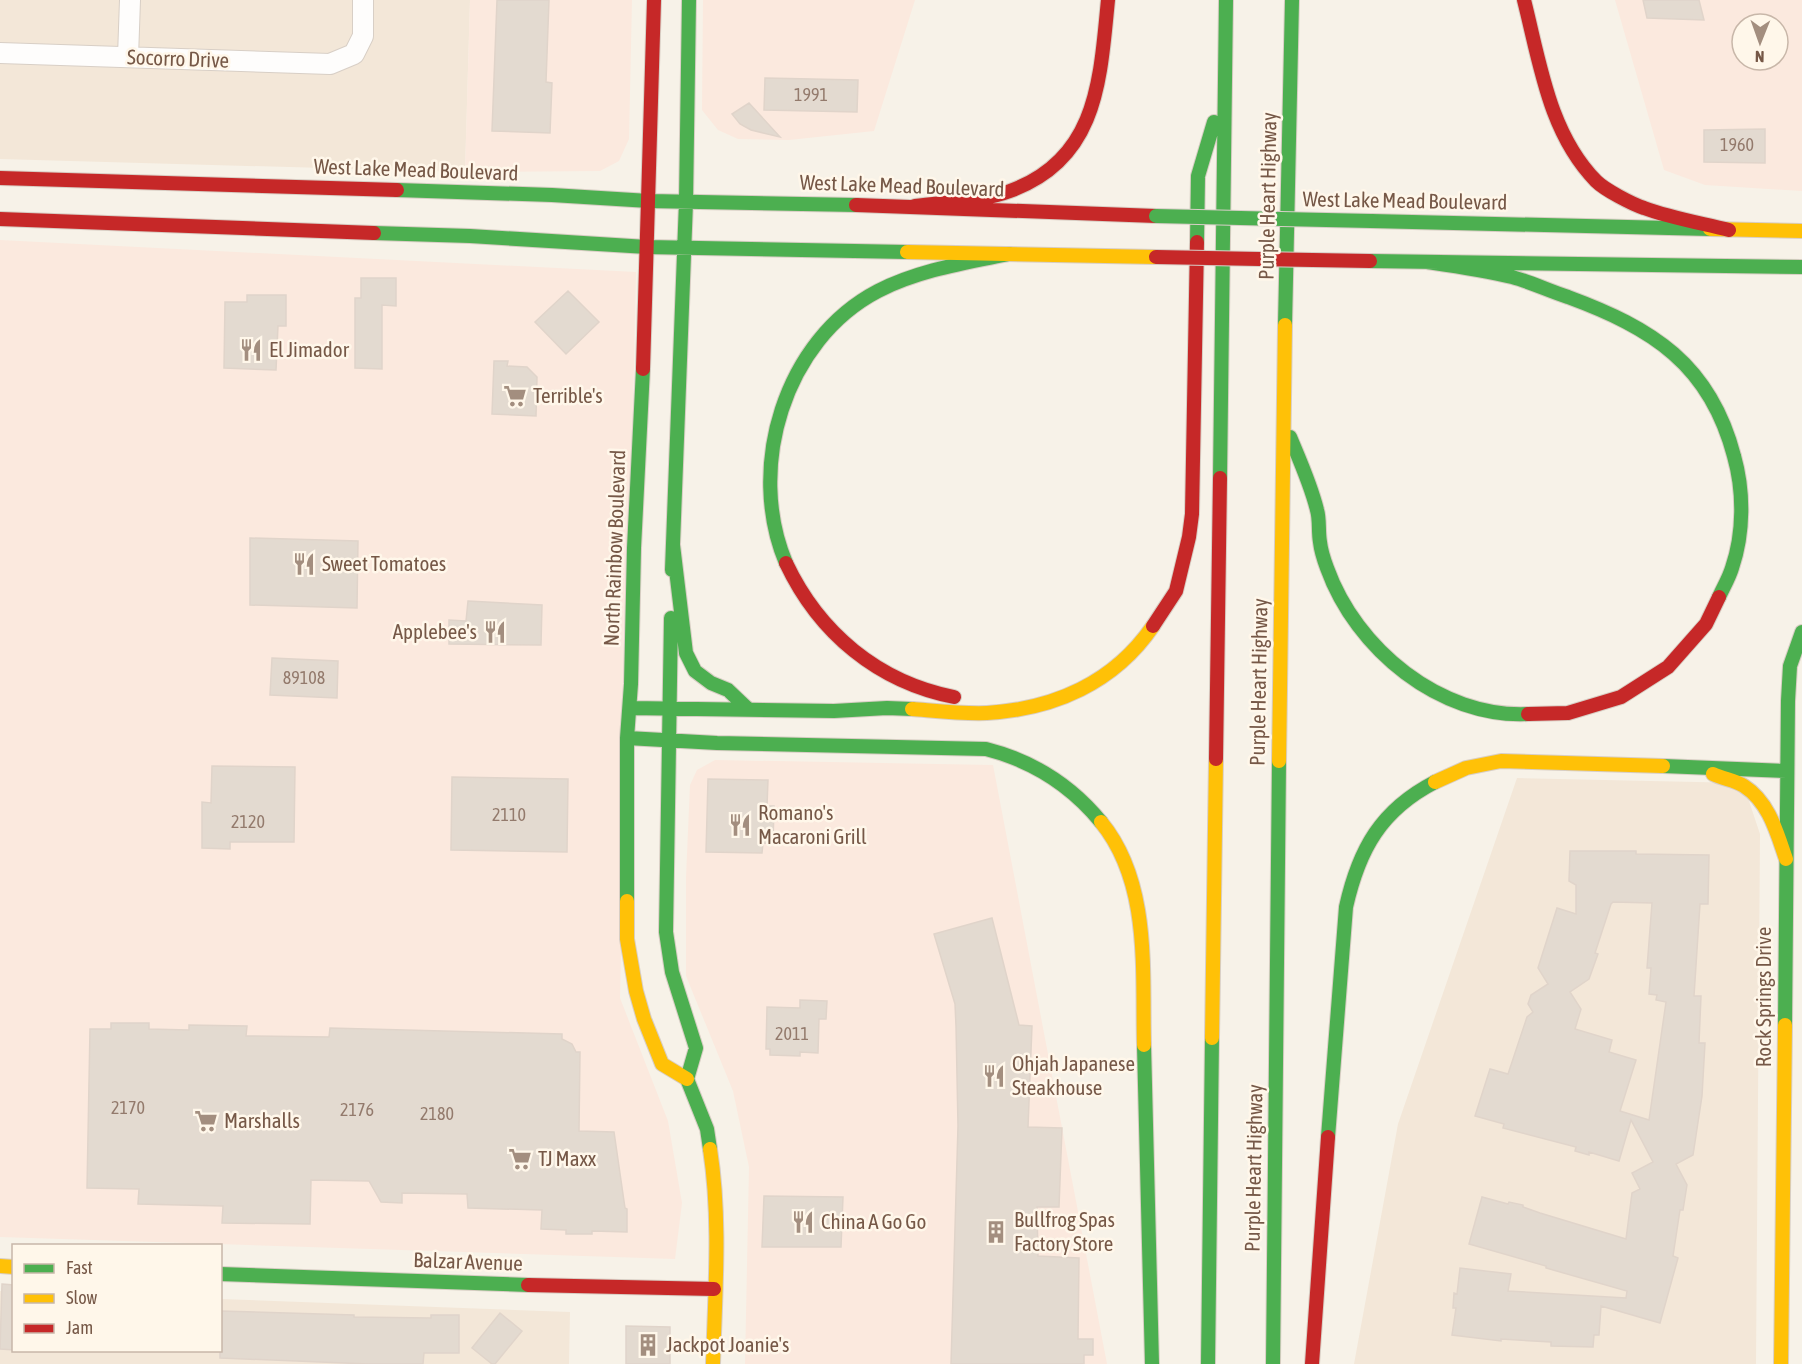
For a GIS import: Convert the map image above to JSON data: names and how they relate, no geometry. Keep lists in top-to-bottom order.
{
  "streets": {
    "main road": [
      "West Lake Mead Boulevard",
      "Purple Heart Highway",
      "North Rainbow Boulevard",
      "Rock Springs Drive",
      "Balzar Avenue"
    ],
    "street": ["Socorro Drive"]
  },
  "crossings": [
    ["West Lake Mead Boulevard", "North Rainbow Boulevard"]
  ],
  "places": {
    "restaurant": [
      "El Jimador",
      "Sweet Tomatoes",
      "Applebee's",
      "Romano's Macaroni Grill",
      "Ohjah Japanese Steakhouse",
      "China A Go Go"
    ],
    "supermarket": ["Terrible's", "Marshalls", "TJ Maxx"],
    "building": ["Bullfrog Spas Factory Store", "Jackpot Joanie's"]
  },
  "house_numbers": [
    "1991",
    "1960",
    "89108",
    "2110",
    "2120",
    "2011",
    "2170",
    "2176",
    "2180"
  ],
  "legend": ["Fast", "Slow", "Jam"],
  "north": "bottom"
}
